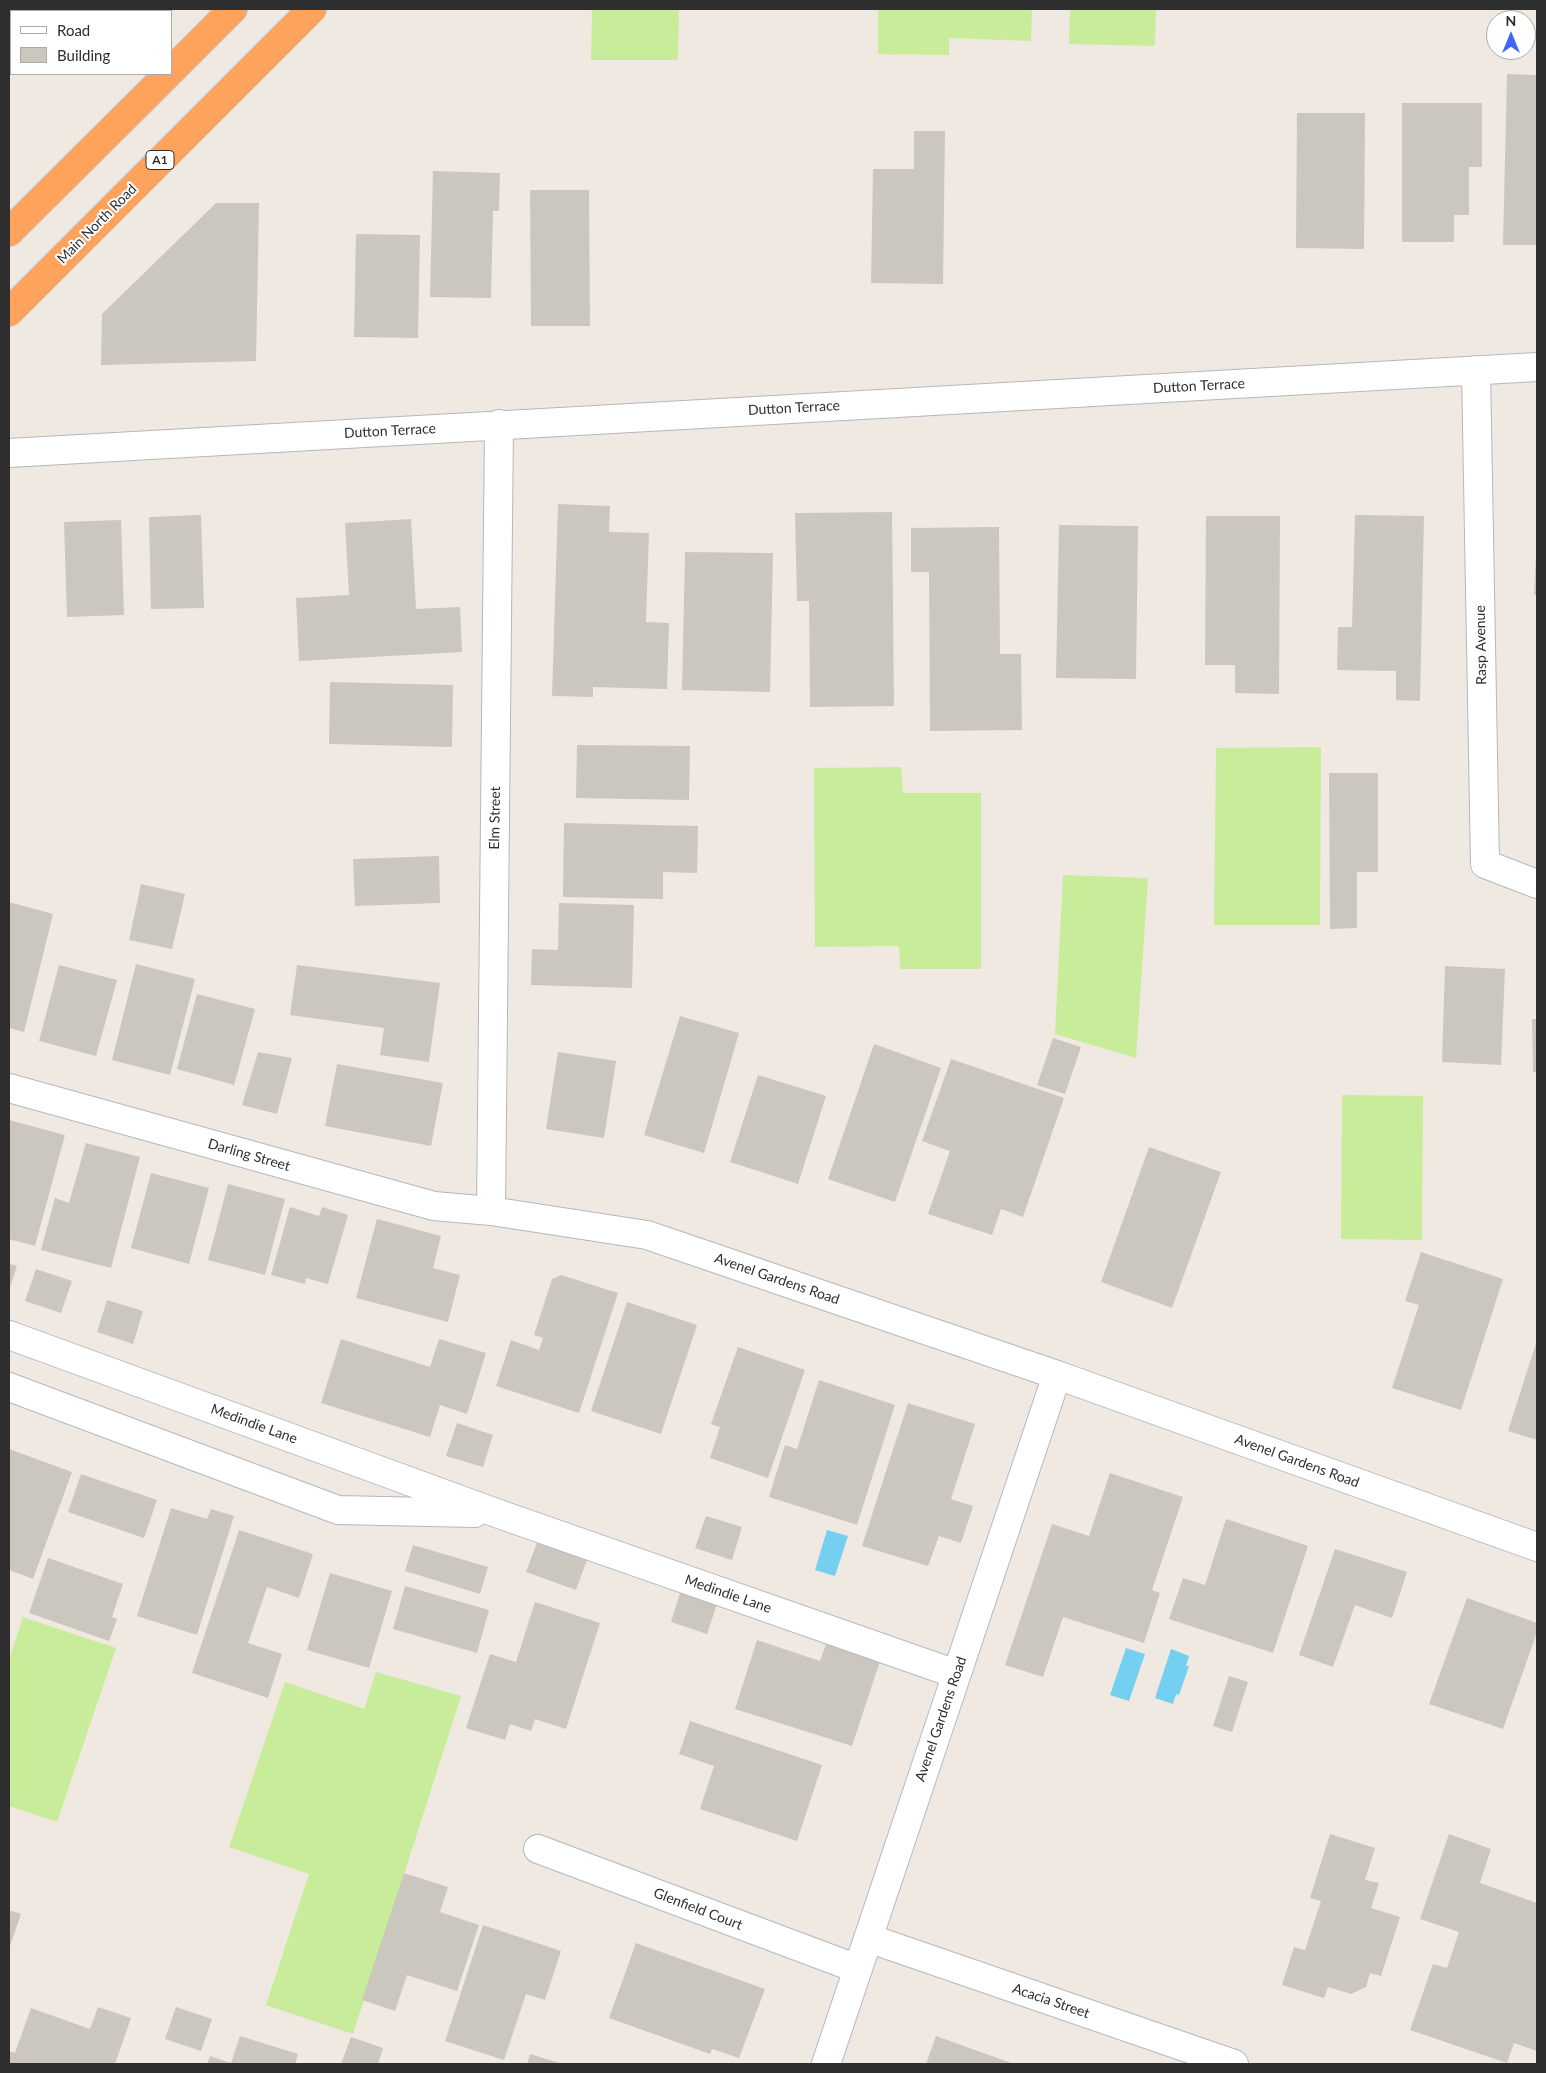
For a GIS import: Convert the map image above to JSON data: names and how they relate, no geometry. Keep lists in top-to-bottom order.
{
  "streets": {
    "highway": ["A1", "Main North Road"],
    "street": [
      "Dutton Terrace",
      "Rasp Avenue",
      "Elm Street",
      "Darling Street",
      "Avenel Gardens Road",
      "Medindie Lane",
      "Glenfield Court",
      "Acacia Street"
    ]
  },
  "crossings": [
    ["Dutton Terrace", "Rasp Avenue"],
    ["Dutton Terrace", "Elm Street"],
    ["Elm Street", "Darling Street"],
    ["Elm Street", "Avenel Gardens Road"],
    ["Darling Street", "Avenel Gardens Road"],
    ["Avenel Gardens Road", "Medindie Lane"],
    ["Avenel Gardens Road", "Glenfield Court"],
    ["Avenel Gardens Road", "Acacia Street"]
  ],
  "legend": ["Road", "Building"],
  "north": "top"
}
